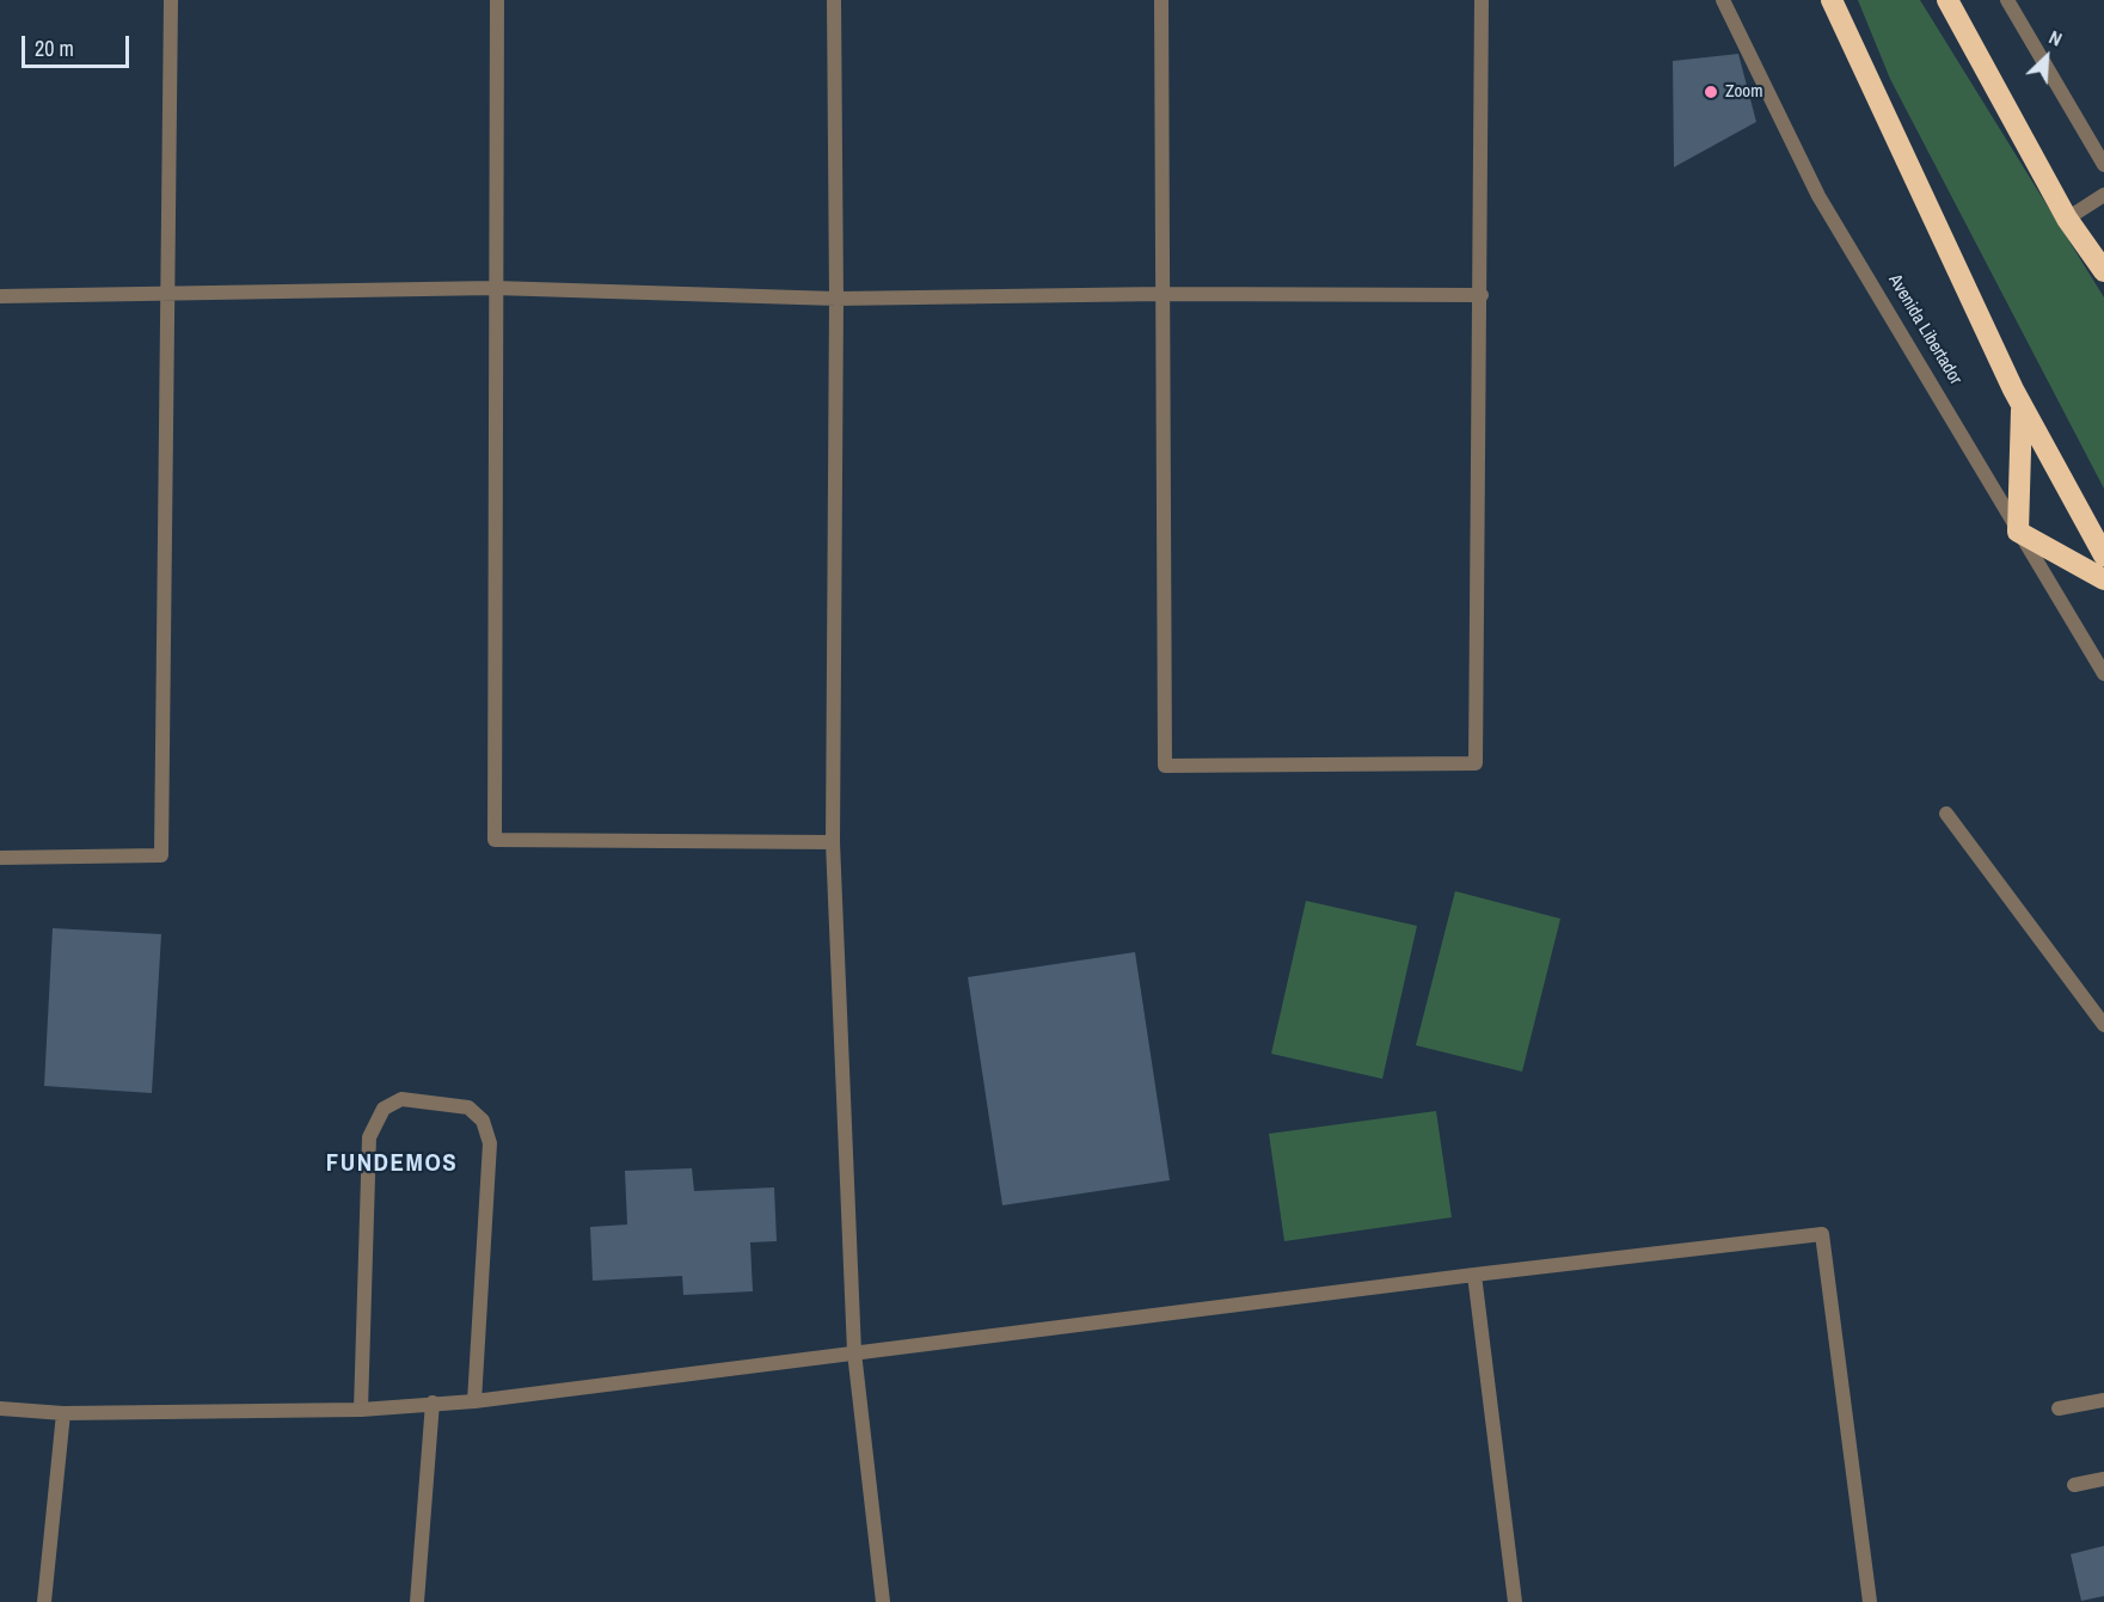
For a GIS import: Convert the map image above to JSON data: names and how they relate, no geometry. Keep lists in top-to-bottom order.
{
  "streets": {
    "street": ["Avenida Libertador"]
  },
  "districts": ["FUNDEMOS"],
  "places": ["Zoom"],
  "scale_bar": "20 m",
  "north": "top right"
}
